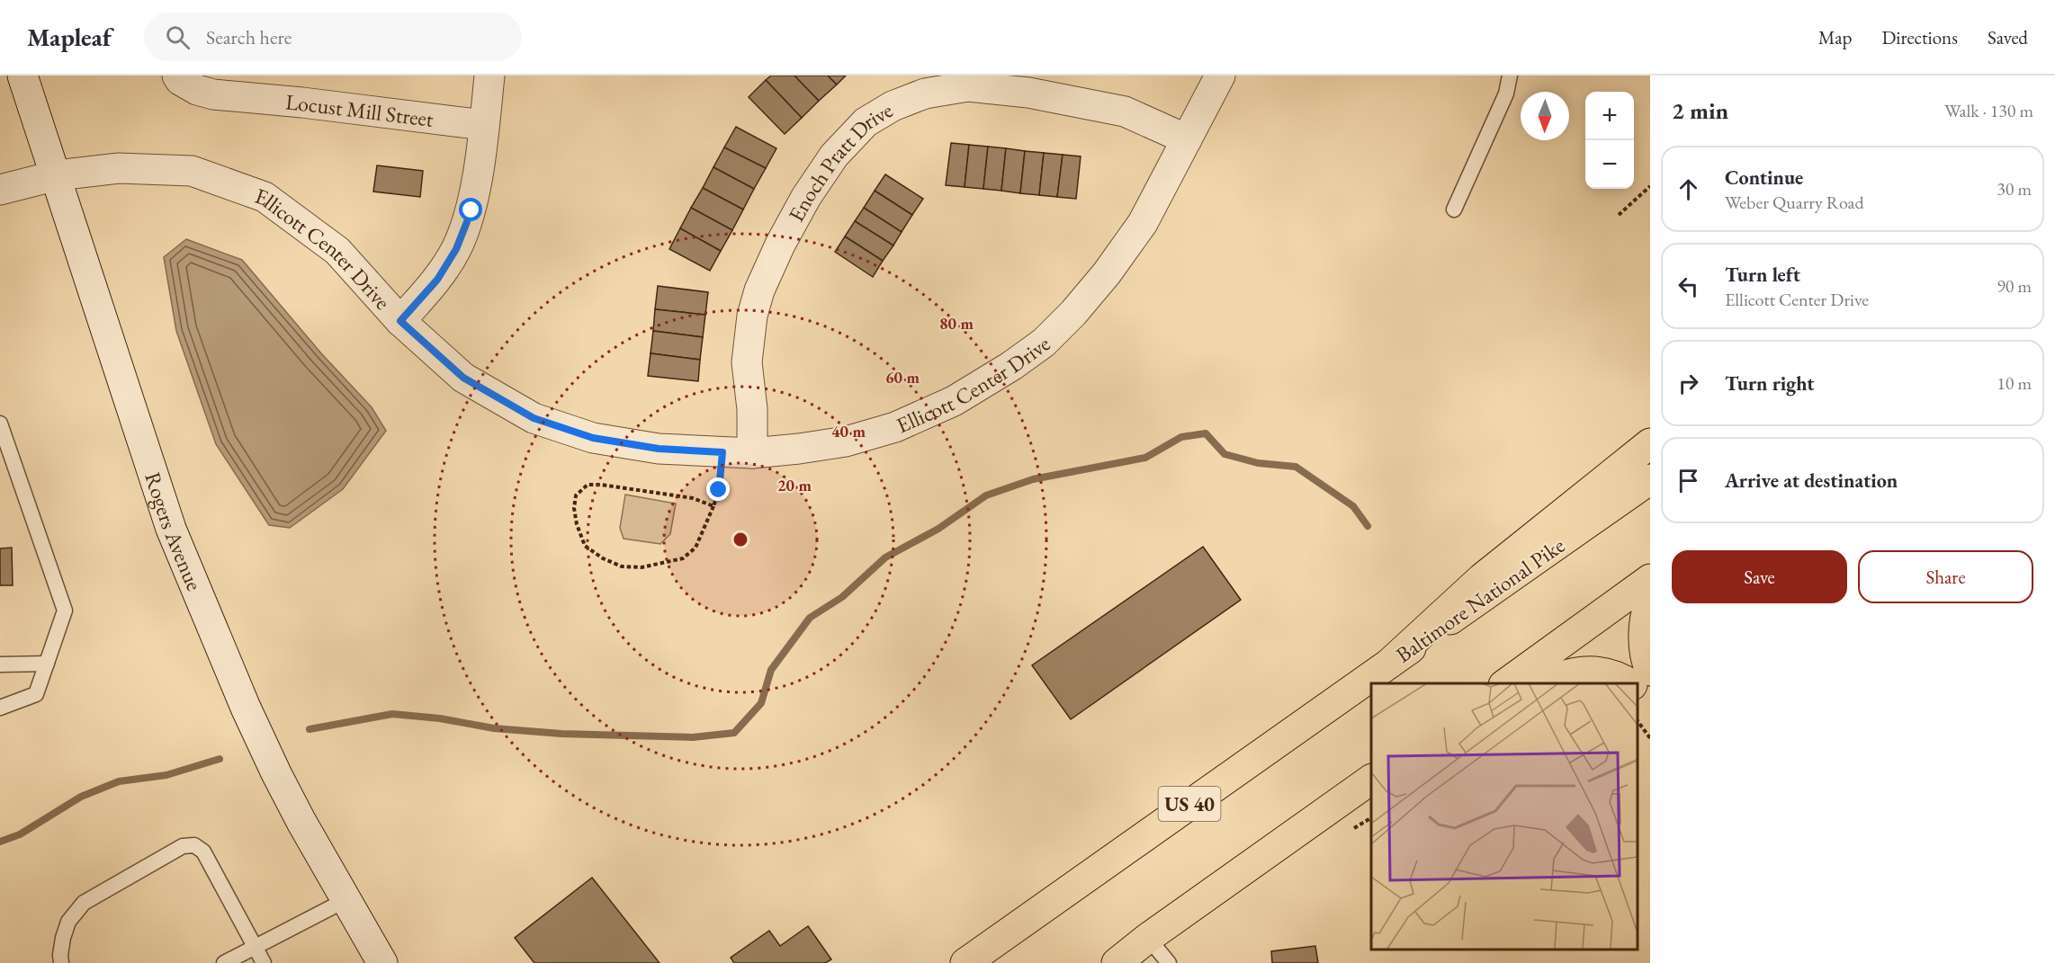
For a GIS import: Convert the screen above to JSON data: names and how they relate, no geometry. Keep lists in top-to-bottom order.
{
  "streets": {
    "main road": ["Baltimore National Pike", "US 40"],
    "street": [
      "Locust Mill Street",
      "Enoch Pratt Drive",
      "Ellicott Center Drive",
      "Rogers Avenue"
    ]
  },
  "crossings": [
    ["Enoch Pratt Drive", "Ellicott Center Drive"],
    ["Ellicott Center Drive", "Rogers Avenue"]
  ],
  "north": "bottom",
  "page": {
    "header": "Mapleaf",
    "search": "Search here",
    "nav": ["Map", "Directions", "Saved"],
    "heading": ["2 min", "Walk · 130 m"],
    "map_buttons": ["+", "−"],
    "list": [
      ["Continue", "Weber Quarry Road", "30 m"],
      ["Turn left", "Ellicott Center Drive", "90 m"],
      ["Turn right", "10 m"],
      "Arrive at destination"
    ],
    "buttons": ["Save", "Share"]
  },
  "rings": [
    "80 m",
    "60 m",
    "40 m",
    "20 m"
  ]
}
